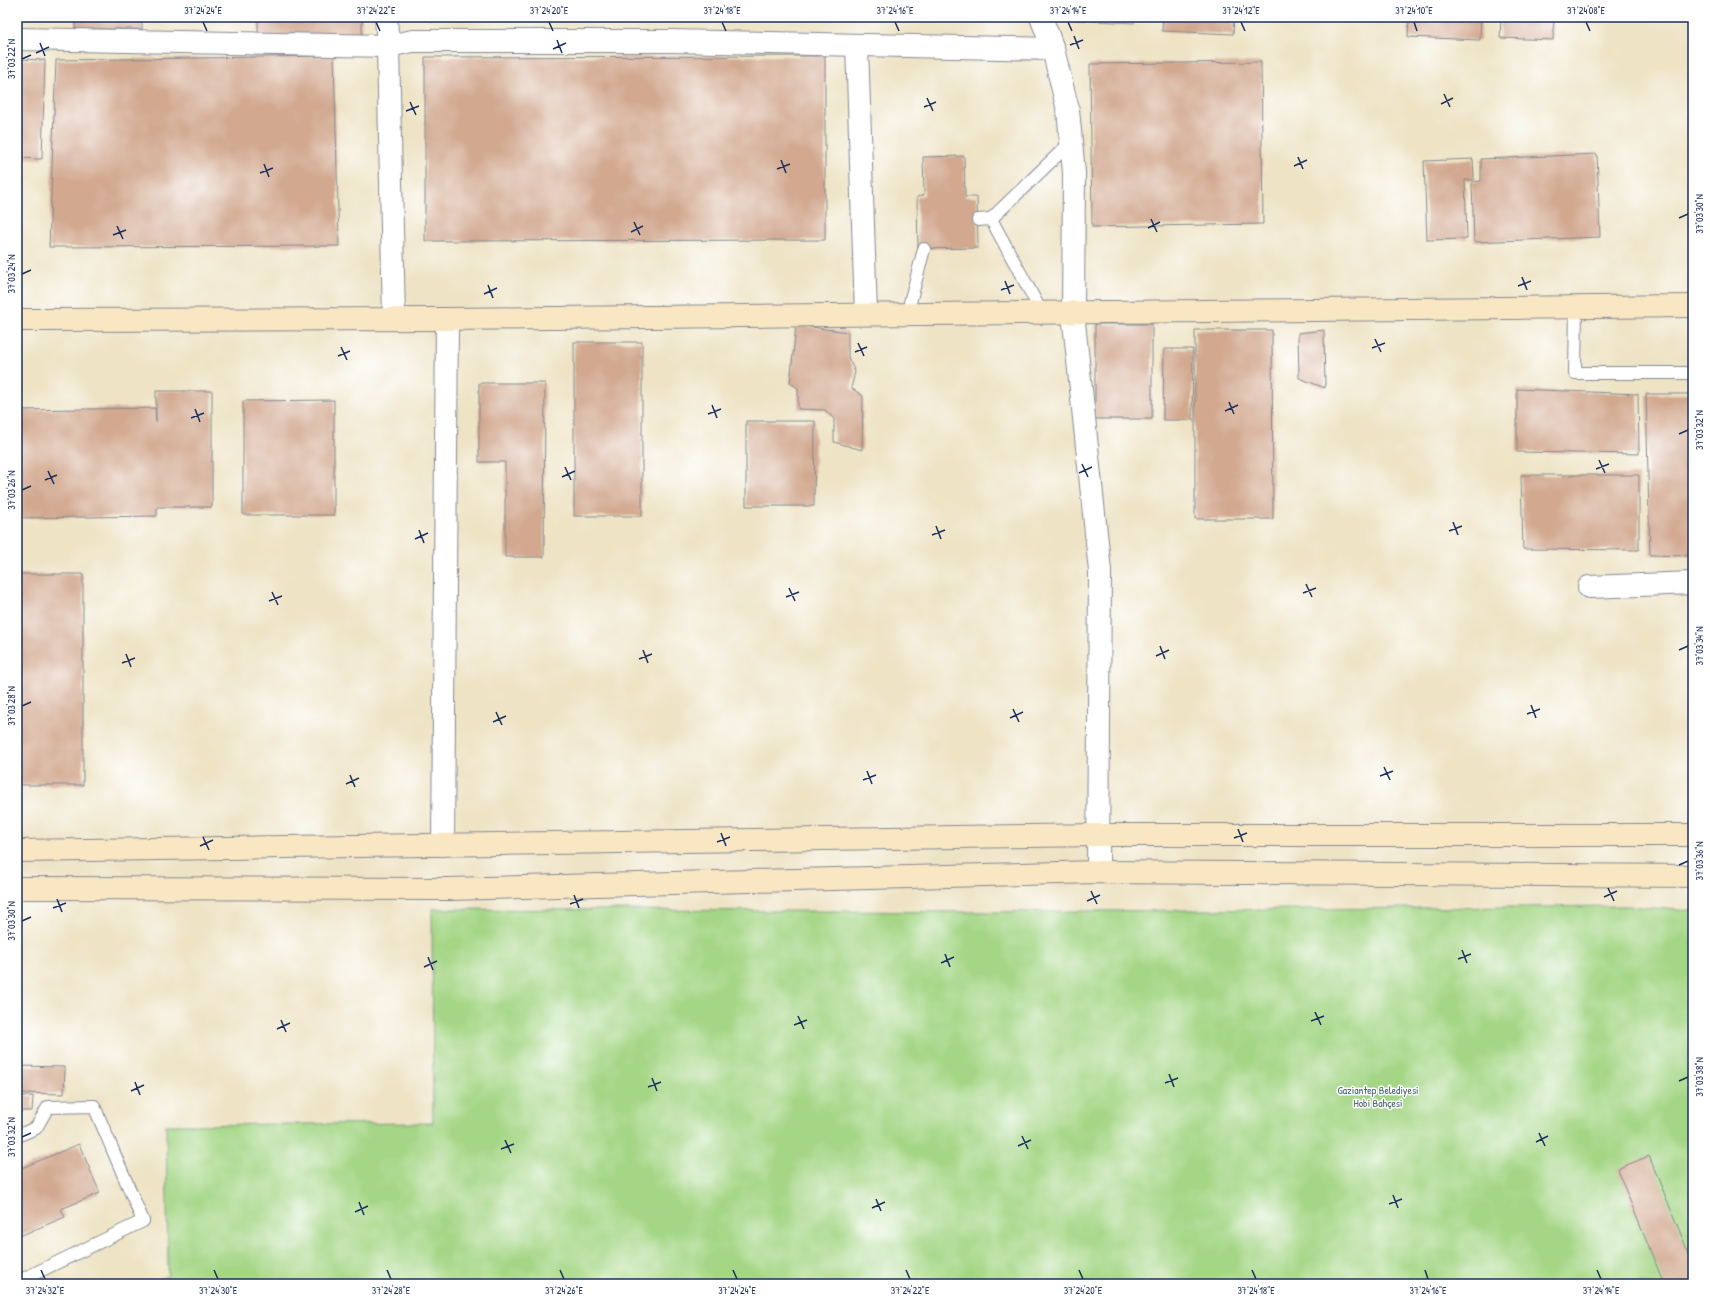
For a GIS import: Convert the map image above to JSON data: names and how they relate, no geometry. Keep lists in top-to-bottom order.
{
  "parks": ["Gaziantep Belediyesi Hobi Bahçesi"],
  "coordinates": [
    "37°24'24\"E",
    "37°24'22\"E",
    "37°24'20\"E",
    "37°24'18\"E",
    "37°24'16\"E",
    "37°24'14\"E",
    "37°24'12\"E",
    "37°24'10\"E",
    "37°24'08\"E",
    "37°03'22\"N",
    "37°03'30\"N",
    "37°03'24\"N",
    "37°03'32\"N",
    "37°03'26\"N",
    "37°03'34\"N",
    "37°03'28\"N",
    "37°03'36\"N",
    "37°03'38\"N",
    "37°24'32\"E",
    "37°24'30\"E",
    "37°24'28\"E",
    "37°24'26\"E"
  ]
}
